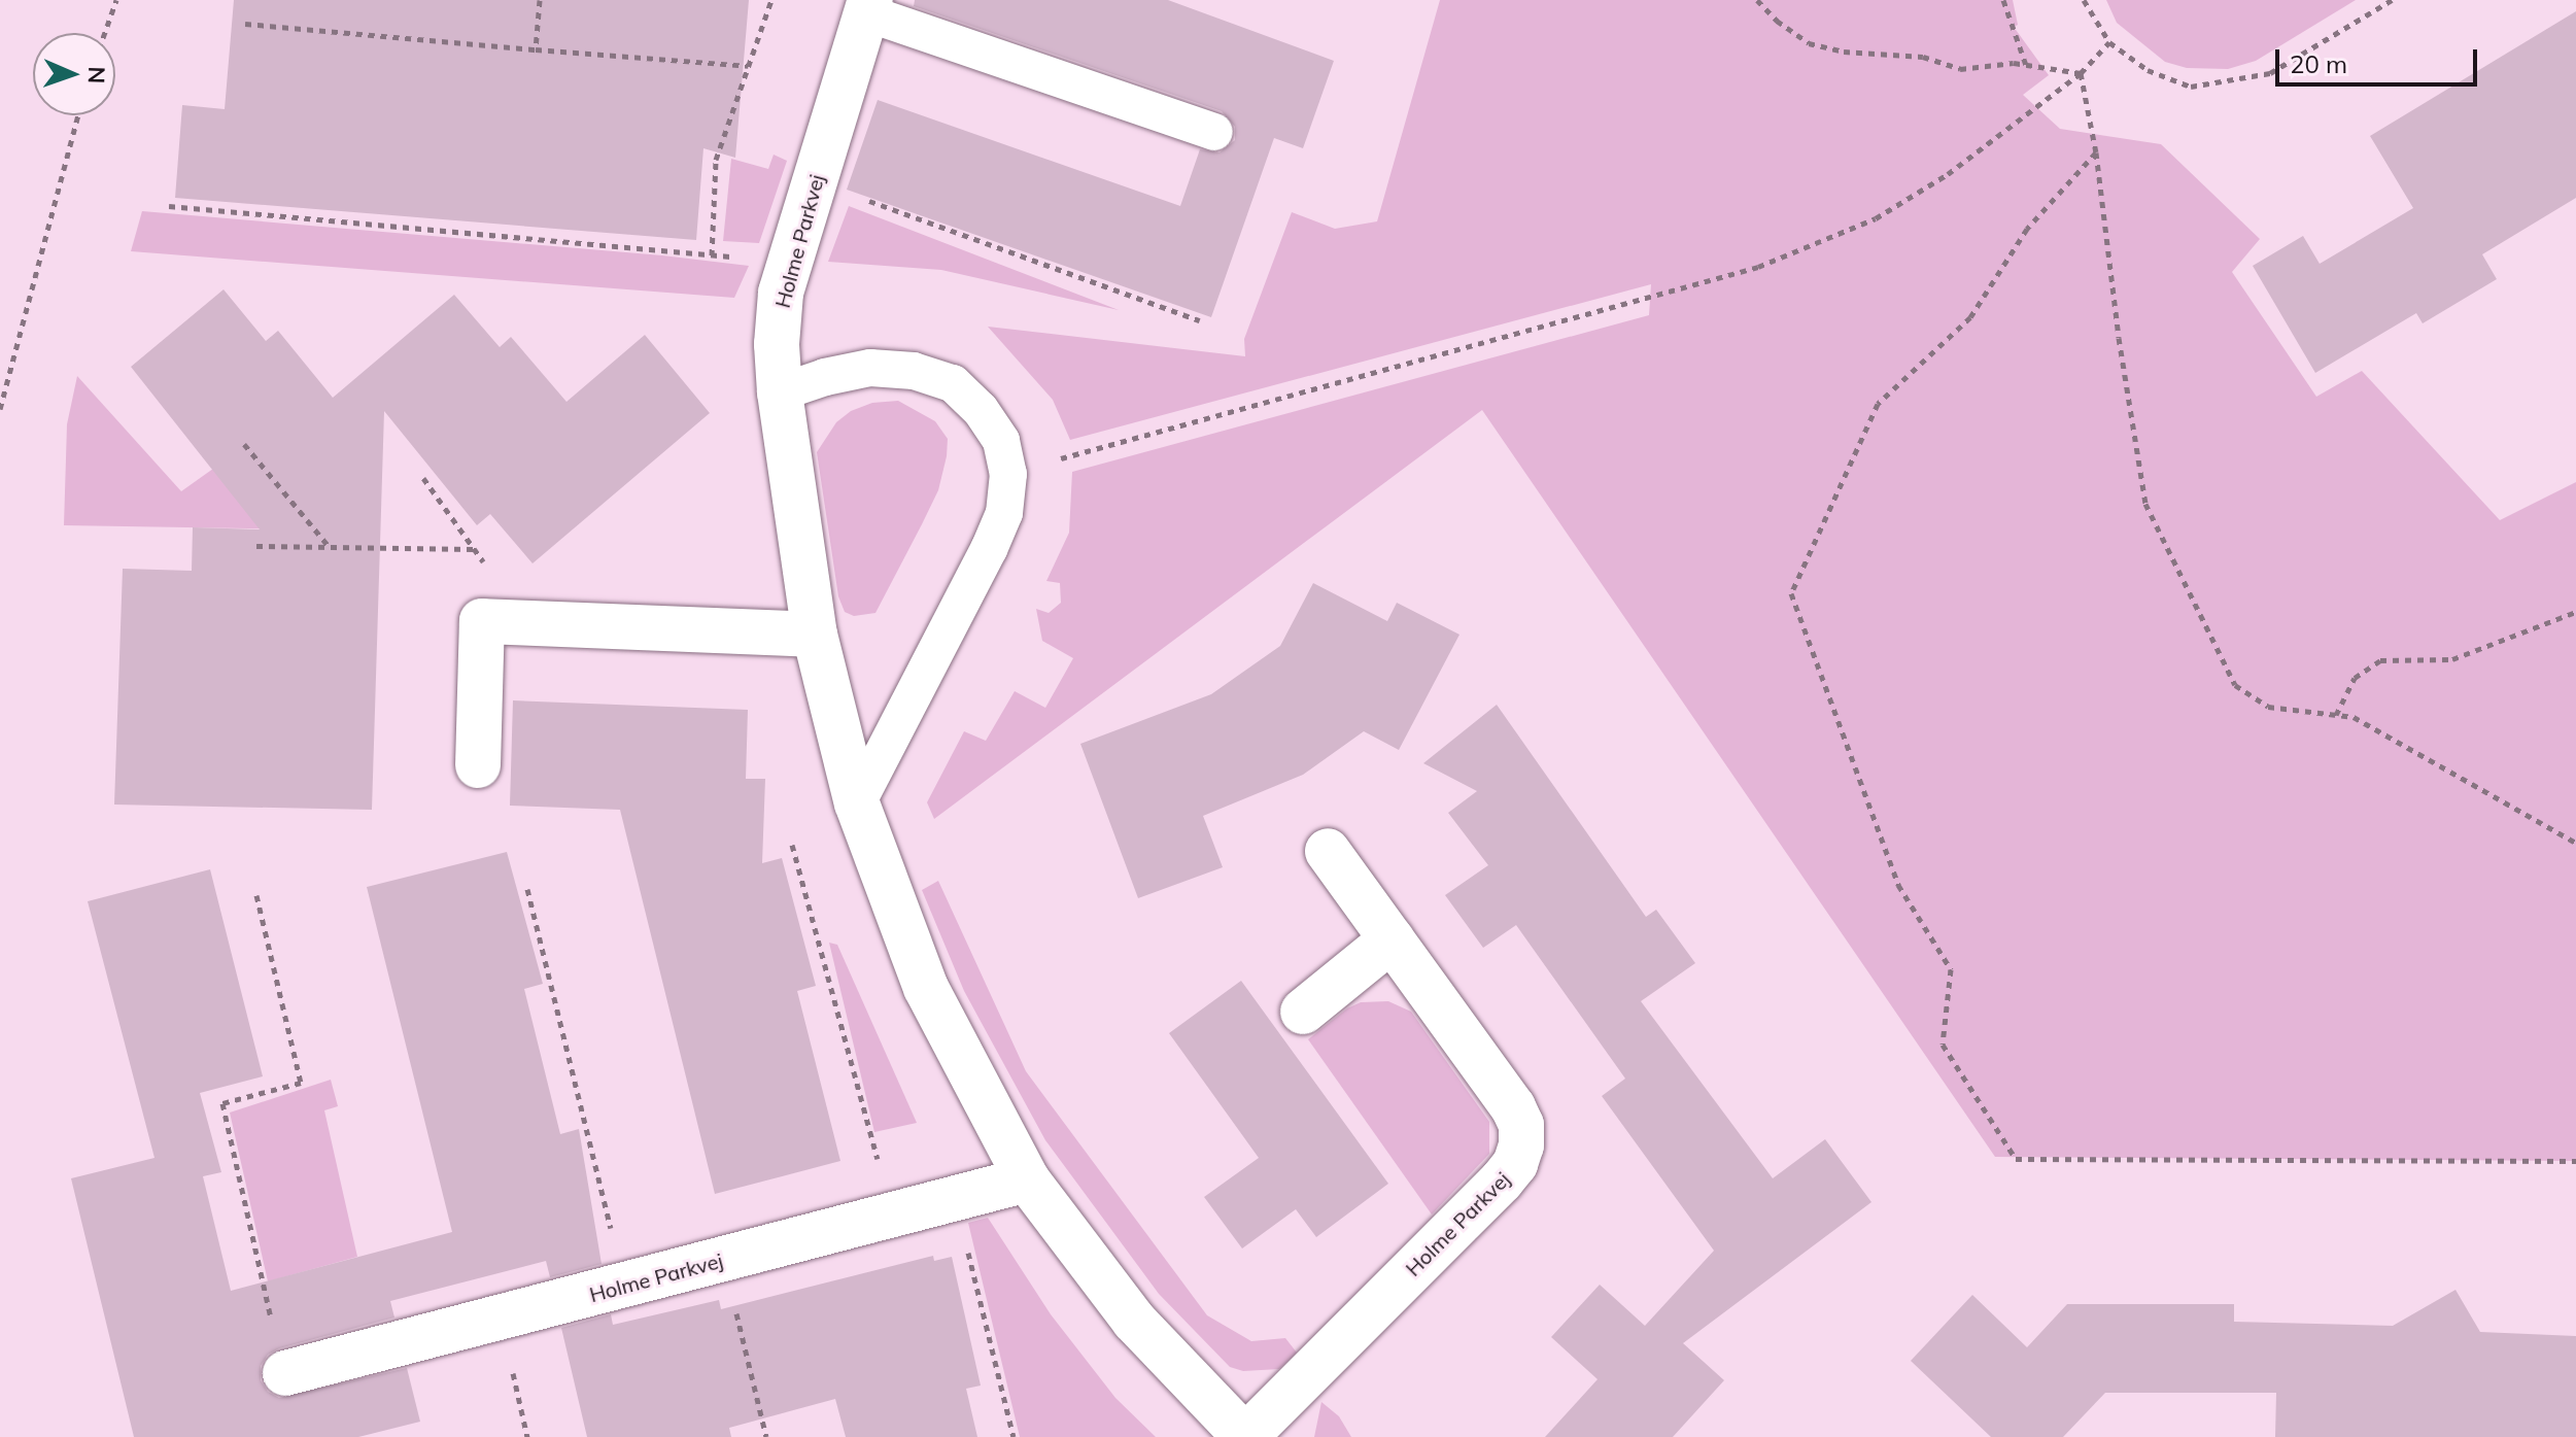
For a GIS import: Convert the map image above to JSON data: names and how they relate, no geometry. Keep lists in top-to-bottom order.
{
  "streets": {
    "street": ["Holme Parkvej"]
  },
  "scale_bar": "20 m",
  "north": "right"
}
